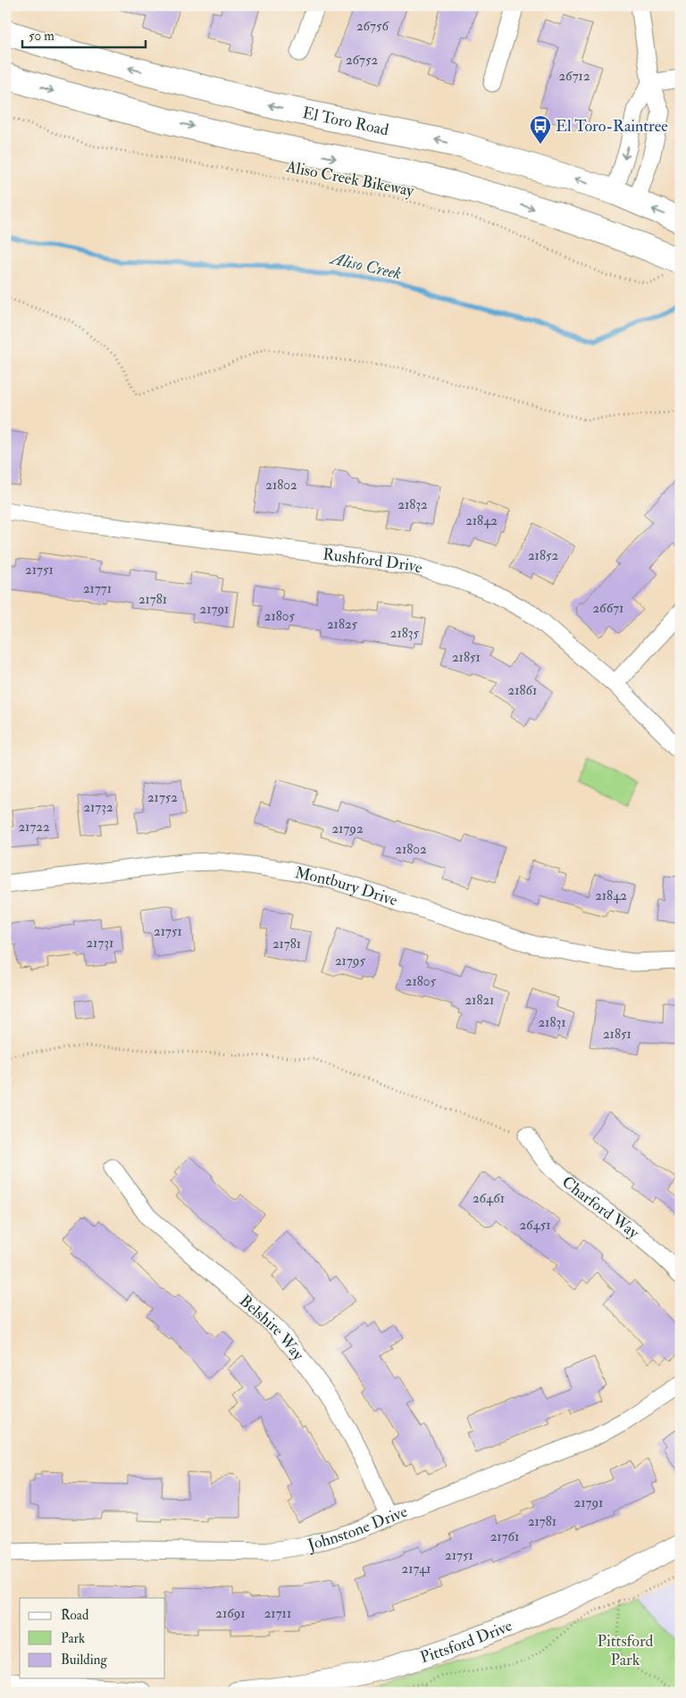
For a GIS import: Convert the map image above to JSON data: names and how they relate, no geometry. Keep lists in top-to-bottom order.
{
  "streets": {
    "main road": ["El Toro Road"],
    "street": [
      "Rushford Drive",
      "Montbury Drive",
      "Charford Way",
      "Belshire Way",
      "Johnstone Drive",
      "Pittsford Drive"
    ],
    "path": ["Aliso Creek Bikeway"]
  },
  "crossings": [
    ["Belshire Way", "Johnstone Drive"]
  ],
  "water": ["Aliso Creek"],
  "parks": ["Pittsford Park"],
  "places": {
    "bus stop": ["El Toro-Raintree"]
  },
  "house_numbers": [
    "26756",
    "26752",
    "26712",
    "21802",
    "21832",
    "21842",
    "21852",
    "21751",
    "21771",
    "21781",
    "26671",
    "21791",
    "21805",
    "21825",
    "21835",
    "21851",
    "21861",
    "21752",
    "21732",
    "21722",
    "21792",
    "21802",
    "21842",
    "21751",
    "21731",
    "21781",
    "21795",
    "21805",
    "21821",
    "21831",
    "21851",
    "26461",
    "26451",
    "21791",
    "21781",
    "21761",
    "21751",
    "21741",
    "21691",
    "21711"
  ],
  "legend": ["Road", "Park", "Building"],
  "scale_bar": "50 m"
}
